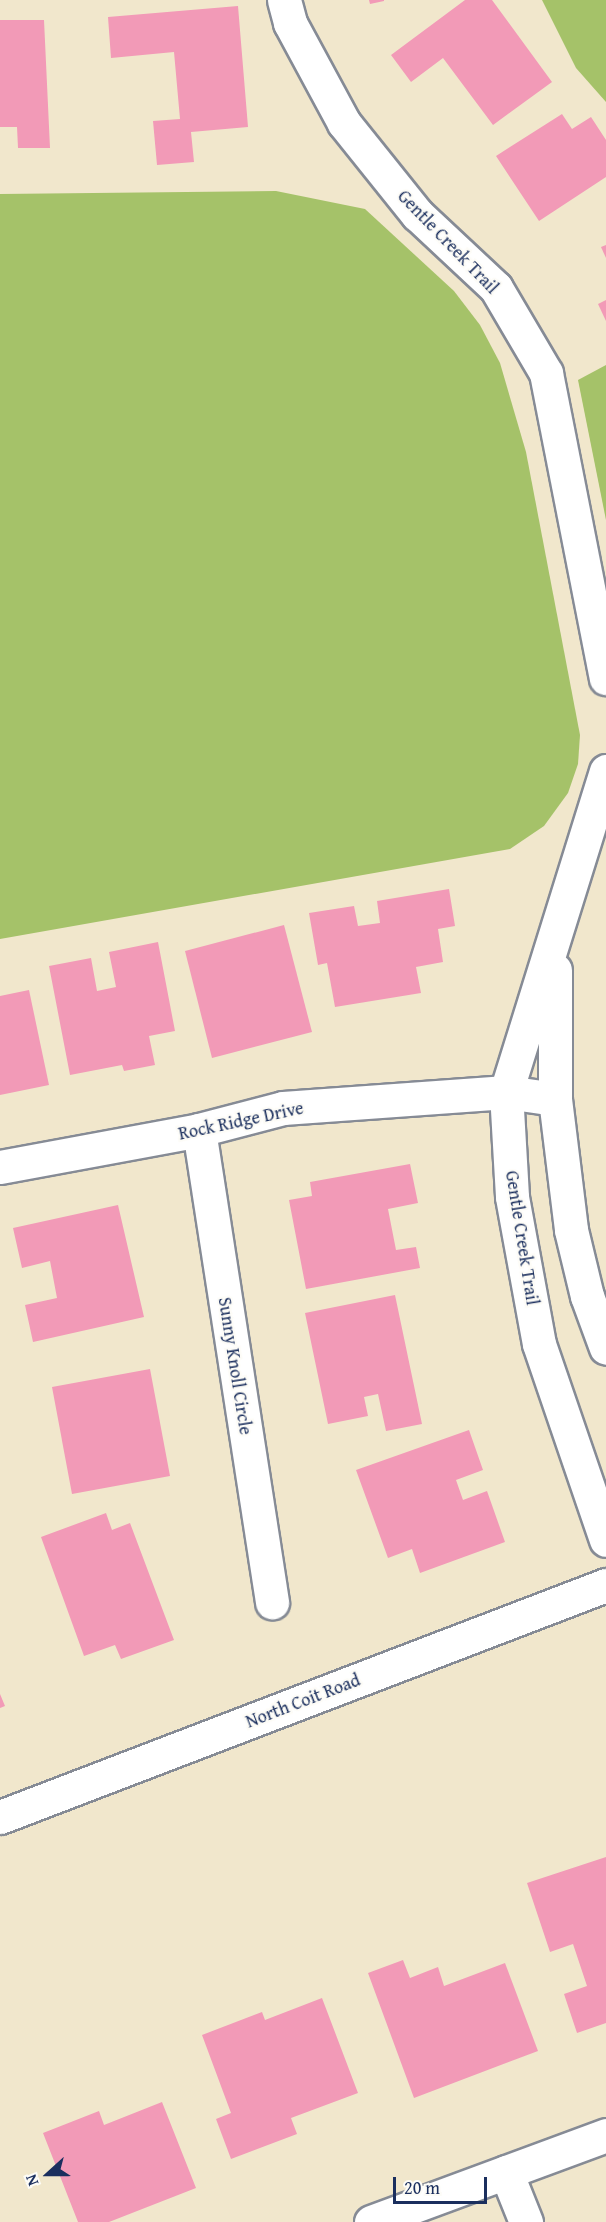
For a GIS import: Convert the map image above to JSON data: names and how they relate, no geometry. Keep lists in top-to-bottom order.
{
  "streets": {
    "street": [
      "Gentle Creek Trail",
      "Rock Ridge Drive",
      "Sunny Knoll Circle",
      "North Coit Road"
    ]
  },
  "crossings": [
    ["Gentle Creek Trail", "Rock Ridge Drive"],
    ["Rock Ridge Drive", "Sunny Knoll Circle"]
  ],
  "scale_bar": "20 m",
  "north": "left"
}
